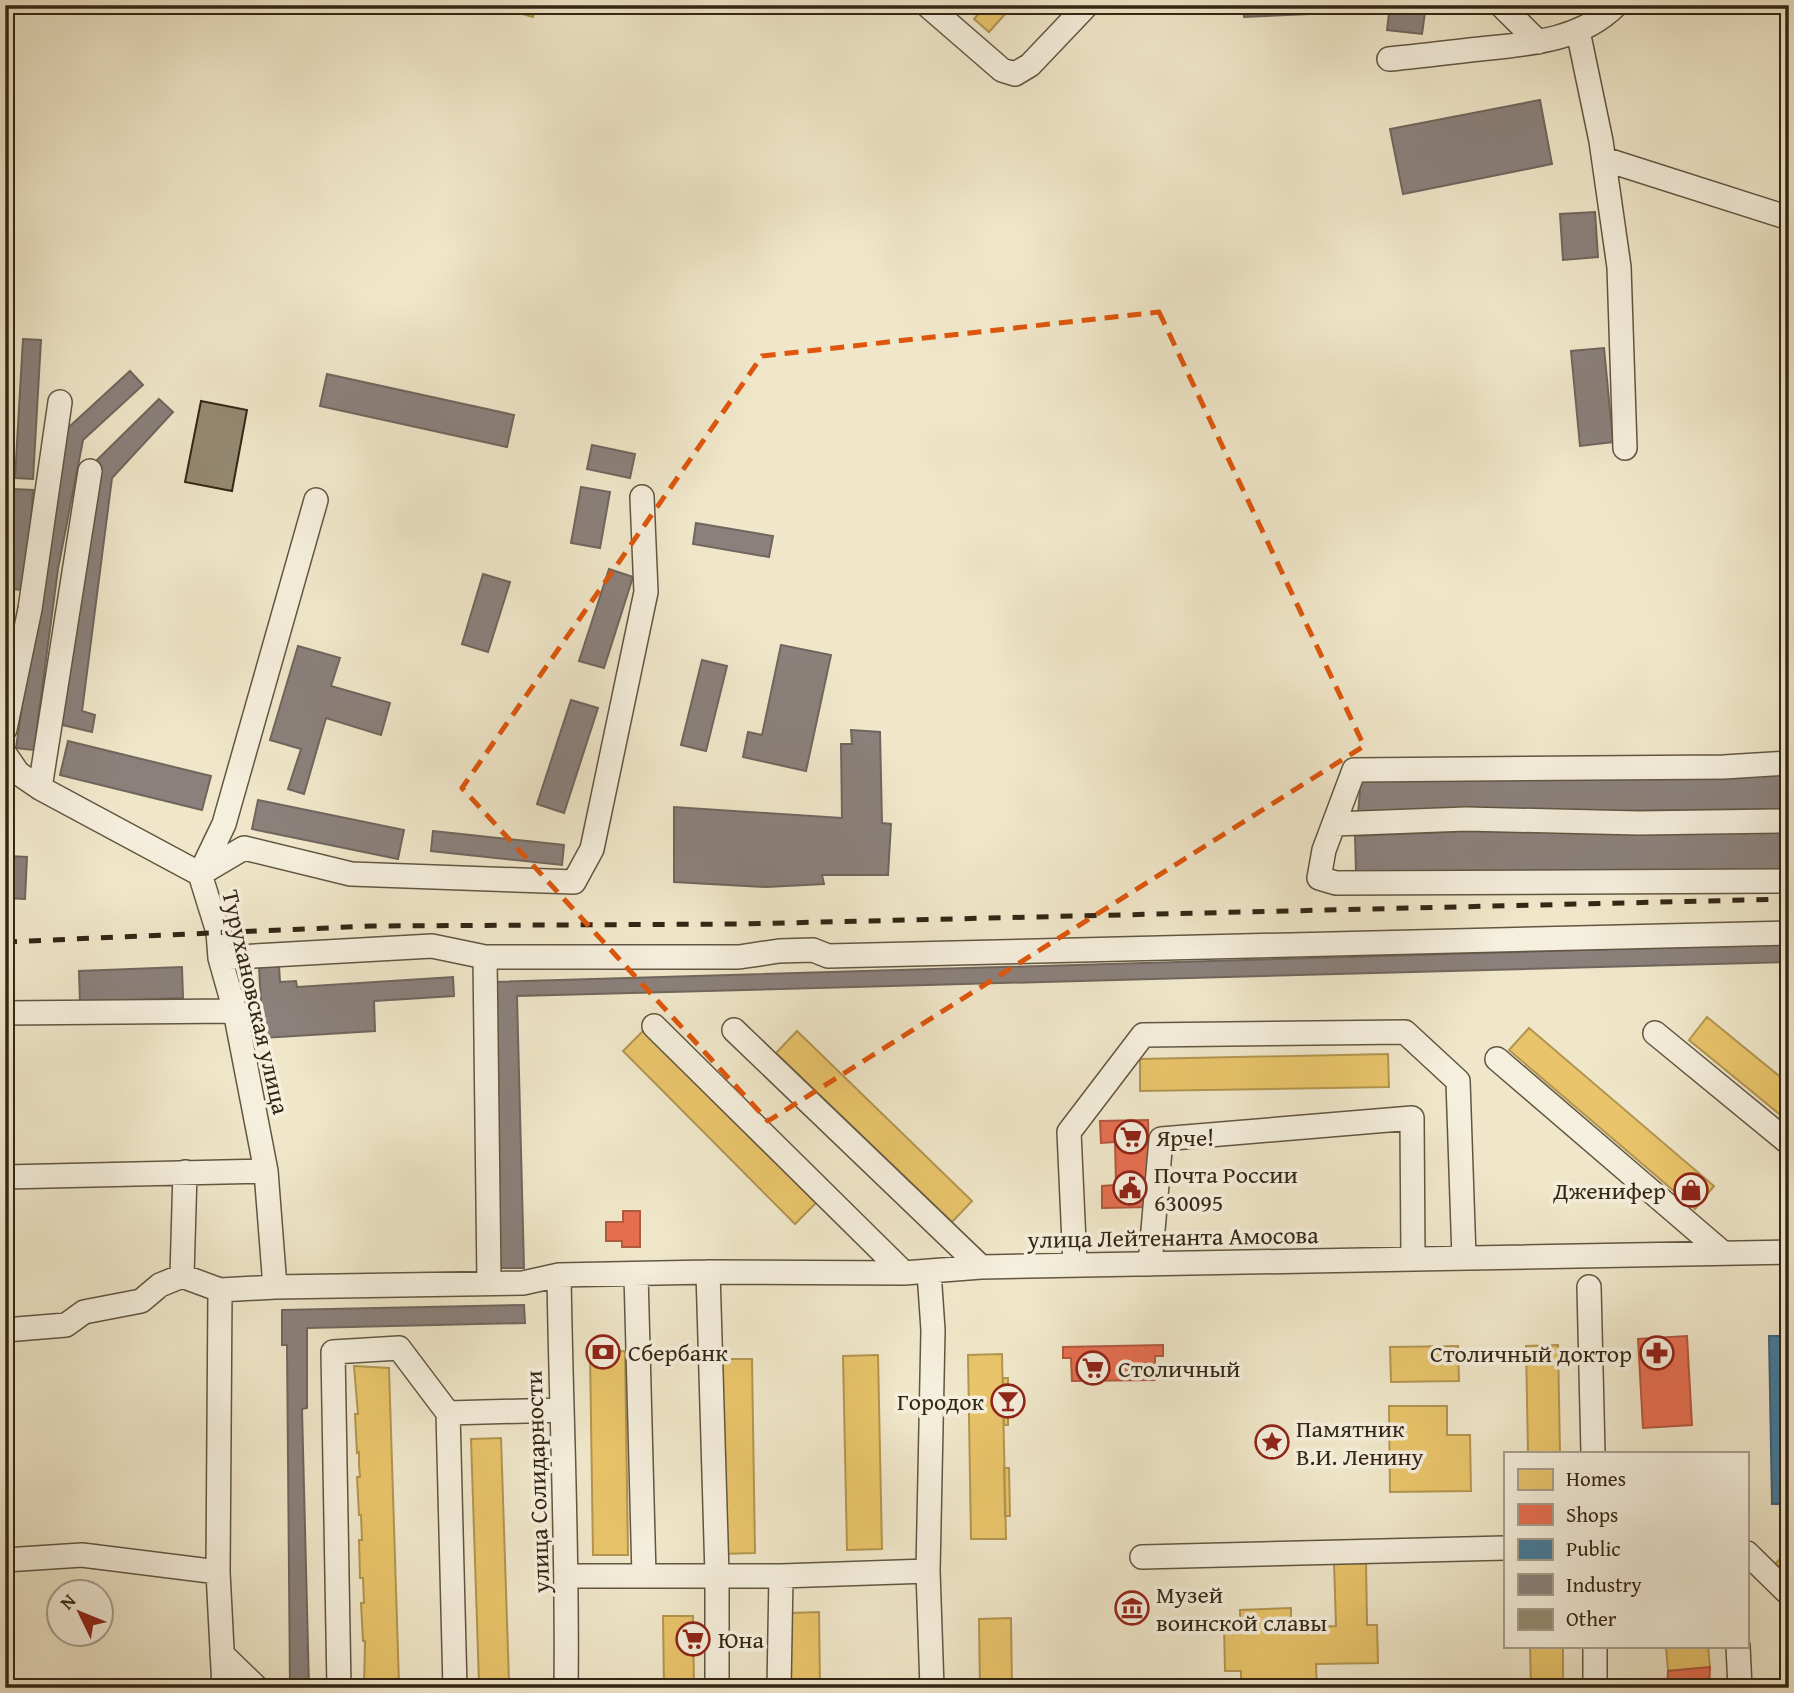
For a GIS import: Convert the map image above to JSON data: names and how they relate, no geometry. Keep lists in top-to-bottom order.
{
  "streets": {
    "street": ["Турухановская улица", "улица Лейтенанта Амосова", "улица Солидарности"]
  },
  "crossings": [
    ["Турухановская улица", "улица Лейтенанта Амосова"],
    ["улица Лейтенанта Амосова", "улица Солидарности"]
  ],
  "places": {
    "supermarket": ["Ярче!", "Столичный", "Юна"],
    "public building": ["Почта России 630095"],
    "shop": ["Дженифер"],
    "bank": ["Сбербанк"],
    "pharmacy": ["Столичный доктор"],
    "bar": ["Городок"],
    "place": ["Памятник В.И. Ленину"],
    "museum": ["Музей воинской славы"]
  },
  "legend": [
    "Homes",
    "Shops",
    "Public",
    "Industry",
    "Other"
  ],
  "north": "top left"
}
